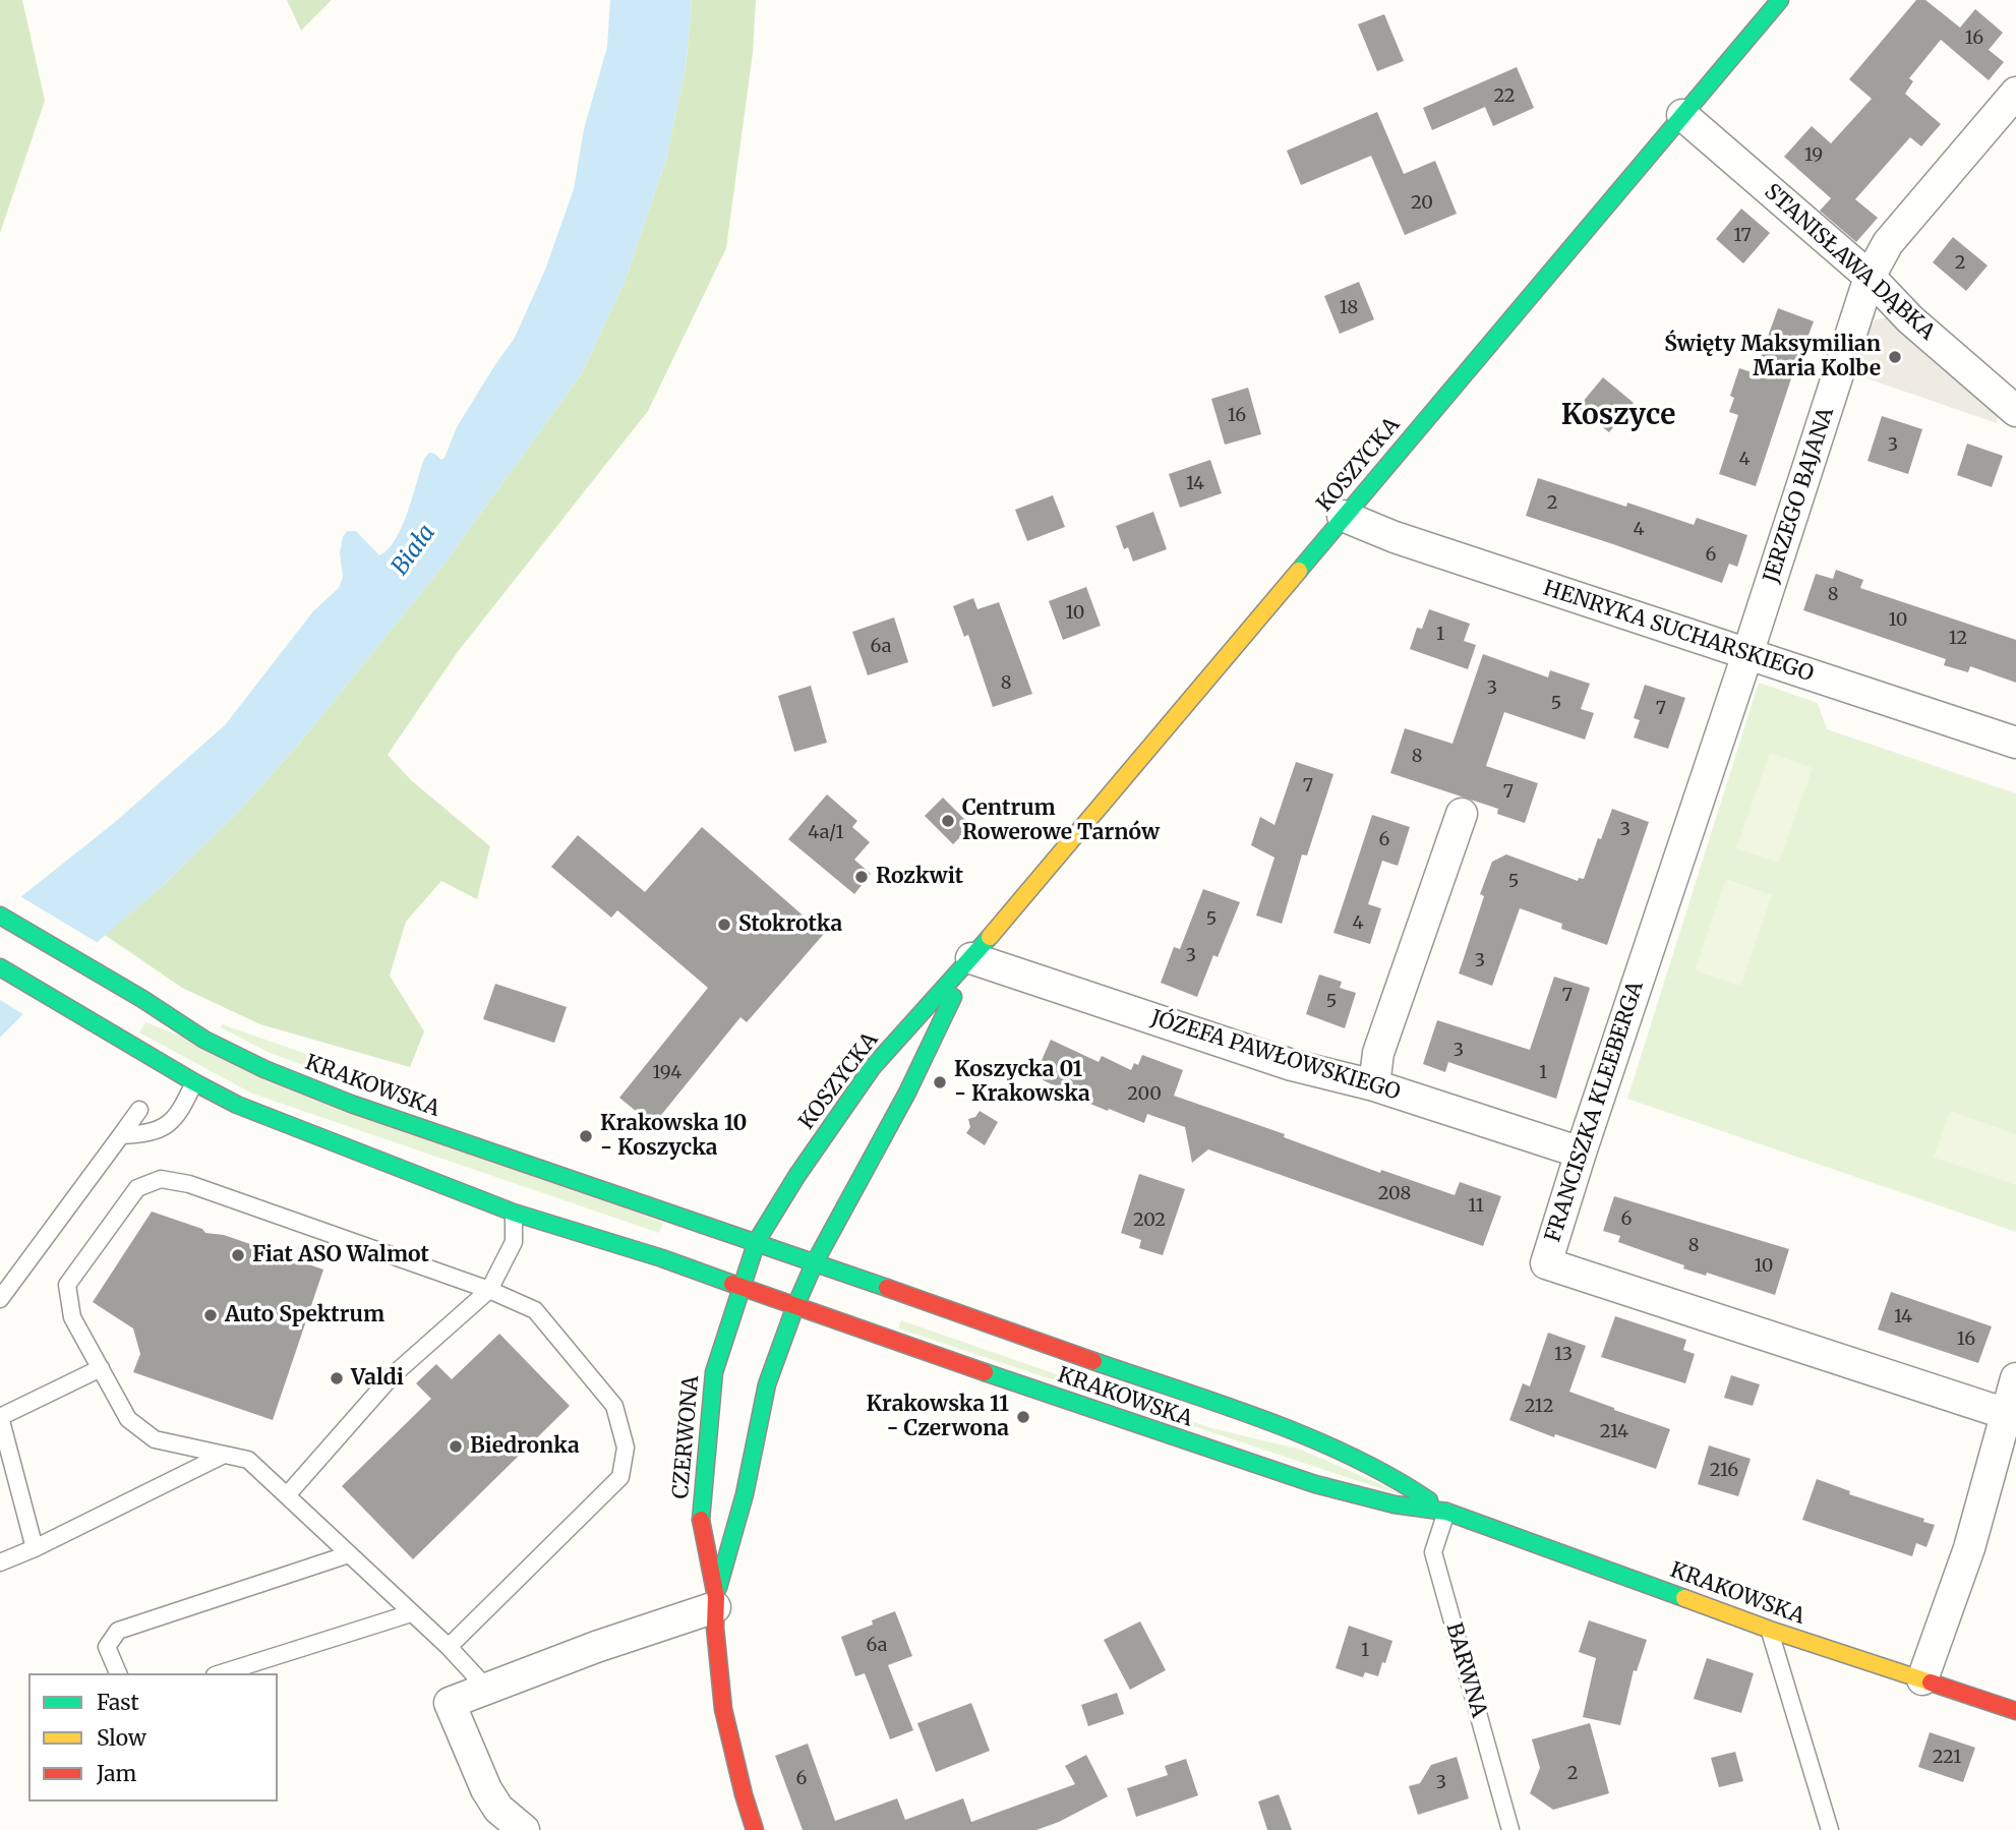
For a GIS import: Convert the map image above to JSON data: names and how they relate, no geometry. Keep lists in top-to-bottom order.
{
  "streets": {
    "street": [
      "STANISŁAWA DĄBKA",
      "KOSZYCKA",
      "JERZEGO BAJANA",
      "HENRYKA SUCHARSKIEGO",
      "JÓZEFA PAWŁOWSKIEGO",
      "KRAKOWSKA",
      "FRANCISZKA KLEEBERGA",
      "CZERWONA"
    ],
    "lane": ["BARWNA"]
  },
  "crossings": [
    ["STANISŁAWA DĄBKA", "KOSZYCKA"],
    ["STANISŁAWA DĄBKA", "JERZEGO BAJANA"],
    ["KOSZYCKA", "HENRYKA SUCHARSKIEGO"],
    ["KOSZYCKA", "JÓZEFA PAWŁOWSKIEGO"],
    ["KOSZYCKA", "KRAKOWSKA"],
    ["JERZEGO BAJANA", "HENRYKA SUCHARSKIEGO"],
    ["JERZEGO BAJANA", "FRANCISZKA KLEEBERGA"],
    ["HENRYKA SUCHARSKIEGO", "FRANCISZKA KLEEBERGA"],
    ["JÓZEFA PAWŁOWSKIEGO", "FRANCISZKA KLEEBERGA"],
    ["KRAKOWSKA", "CZERWONA"],
    ["KRAKOWSKA", "BARWNA"]
  ],
  "districts": ["Koszyce"],
  "water": ["Biała"],
  "places": [
    "Święty Maksymilian Maria Kolbe",
    "Centrum Rowerowe Tarnów",
    "Rozkwit",
    "Stokrotka",
    "Koszycka 01 - Krakowska",
    "Krakowska 10 - Koszycka",
    "Fiat ASO Walmot",
    "Auto Spektrum",
    "Valdi",
    "Krakowska 11 - Czerwona",
    "Biedronka"
  ],
  "house_numbers": [
    "16",
    "22",
    "19",
    "20",
    "17",
    "2",
    "18",
    "16",
    "3",
    "4",
    "14",
    "2",
    "4",
    "6",
    "8",
    "10",
    "10",
    "1",
    "12",
    "6a",
    "8",
    "3",
    "5",
    "7",
    "8",
    "7",
    "7",
    "3",
    "4a/1",
    "6",
    "5",
    "5",
    "4",
    "3",
    "3",
    "7",
    "5",
    "3",
    "194",
    "1",
    "200",
    "208",
    "11",
    "6",
    "202",
    "8",
    "10",
    "14",
    "16",
    "13",
    "212",
    "214",
    "216",
    "6a",
    "1",
    "221",
    "2",
    "6",
    "3"
  ],
  "legend": ["Fast", "Slow", "Jam"]
}
